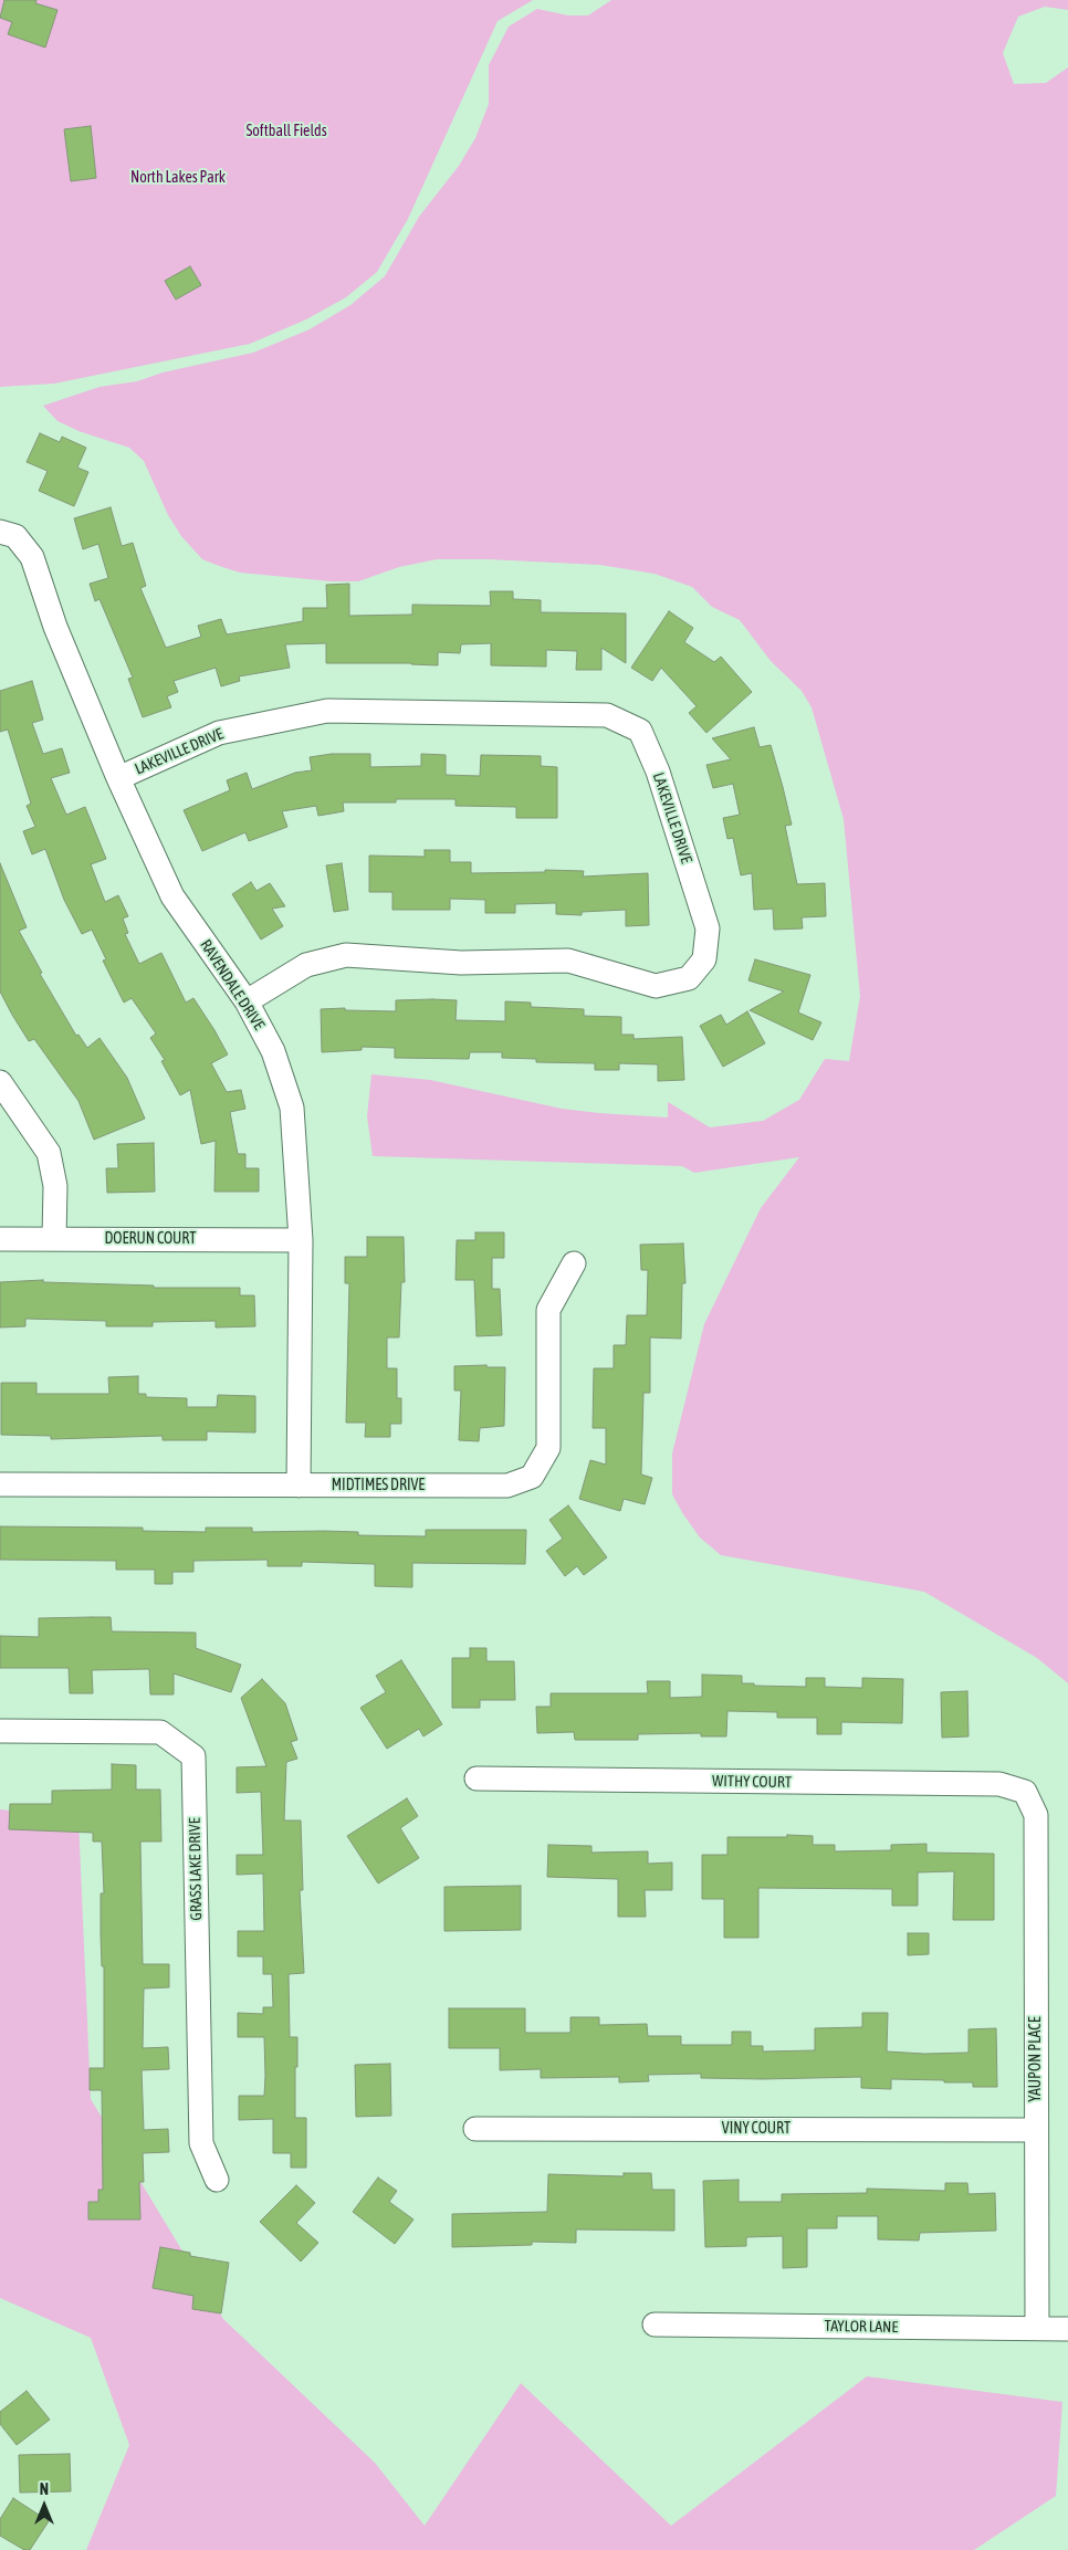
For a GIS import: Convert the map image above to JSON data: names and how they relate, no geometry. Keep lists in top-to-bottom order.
{
  "streets": {
    "street": [
      "LAKEVILLE DRIVE",
      "RAVENDALE DRIVE",
      "DOERUN COURT",
      "MIDTIMES DRIVE",
      "WITHY COURT",
      "GRASS LAKE DRIVE",
      "YAUPON PLACE",
      "VINY COURT",
      "TAYLOR LANE"
    ]
  },
  "crossings": [
    ["LAKEVILLE DRIVE", "RAVENDALE DRIVE"],
    ["RAVENDALE DRIVE", "DOERUN COURT"],
    ["RAVENDALE DRIVE", "MIDTIMES DRIVE"],
    ["WITHY COURT", "YAUPON PLACE"],
    ["YAUPON PLACE", "VINY COURT"],
    ["YAUPON PLACE", "TAYLOR LANE"]
  ],
  "parks": ["Softball Fields", "North Lakes Park"],
  "north": "top"
}
